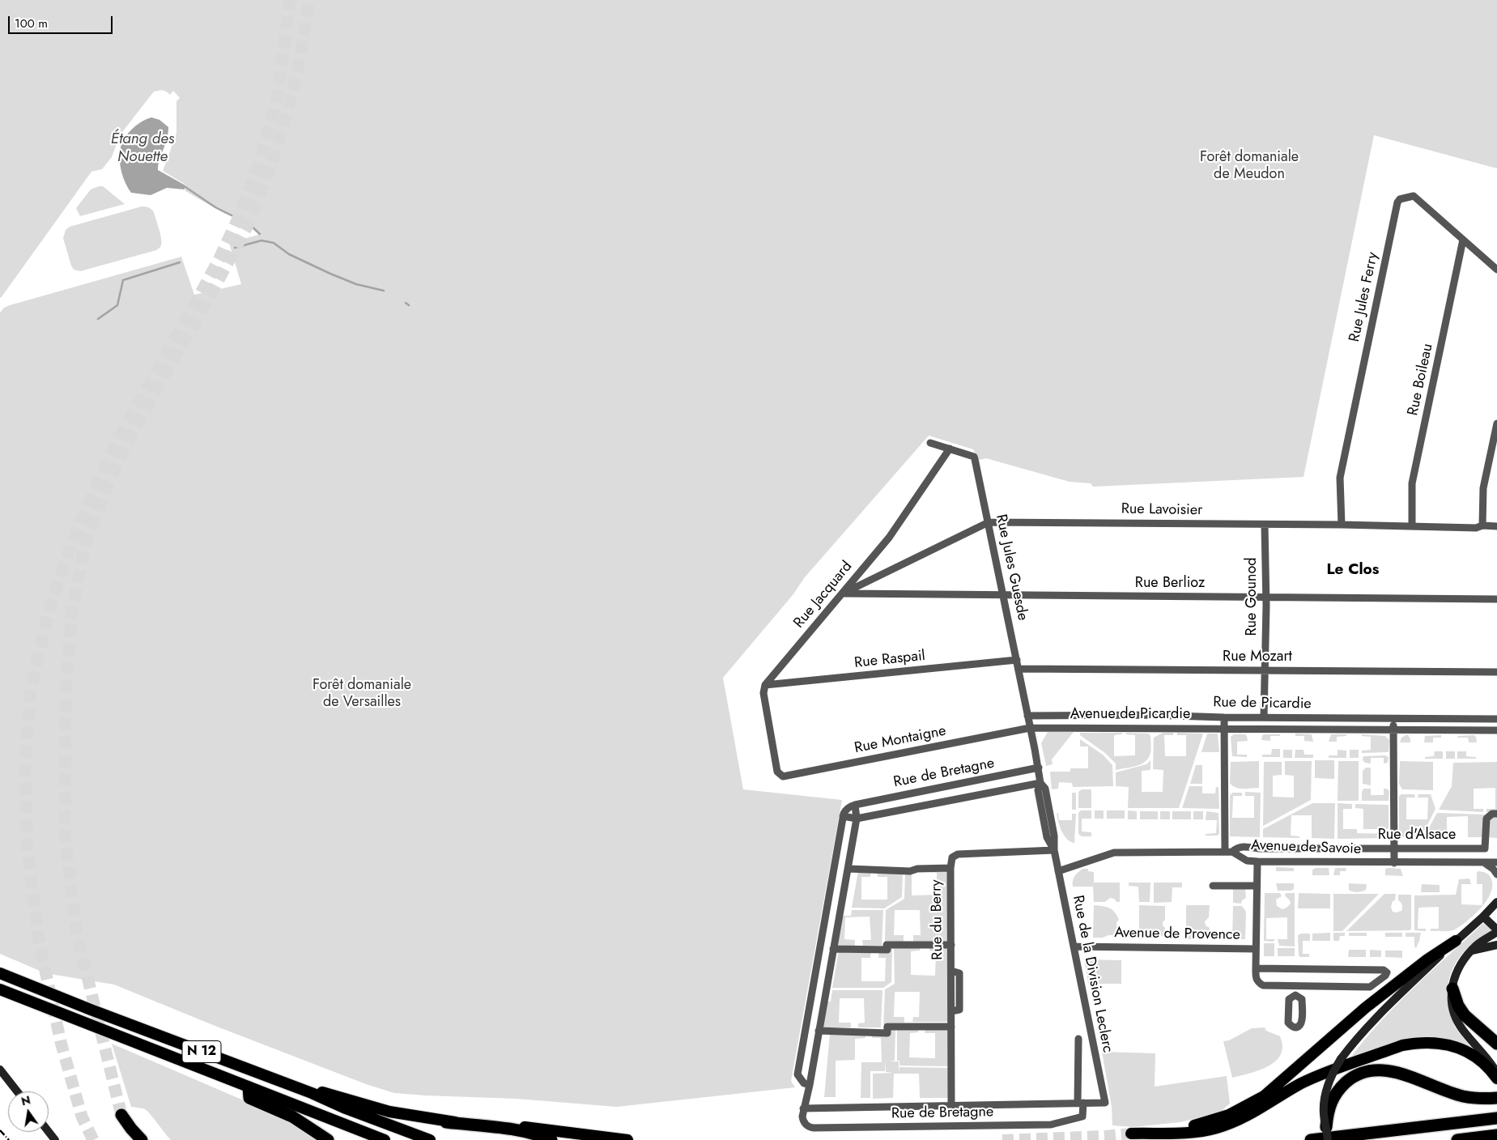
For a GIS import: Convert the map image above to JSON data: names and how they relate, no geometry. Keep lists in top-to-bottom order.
{
  "streets": {
    "highway": ["N 12"],
    "street": [
      "Rue Jules Ferry",
      "Rue Boileau",
      "Rue Lavoisier",
      "Rue Jules Guesde",
      "Rue Berlioz",
      "Rue Jacquard",
      "Rue Gounod",
      "Rue Mozart",
      "Rue Raspail",
      "Rue de Picardie",
      "Avenue de Picardie",
      "Rue Montaigne",
      "Rue de Bretagne",
      "Rue d'Alsace",
      "Avenue de Savoie",
      "Rue du Berry",
      "Avenue de Provence",
      "Rue de la Division Leclerc"
    ]
  },
  "crossings": [
    ["Rue Jules Ferry", "Rue Boileau"],
    ["Rue Jules Ferry", "Rue Lavoisier"],
    ["Rue Boileau", "Rue Lavoisier"],
    ["Rue Lavoisier", "Rue Jules Guesde"],
    ["Rue Lavoisier", "Rue Berlioz"],
    ["Rue Lavoisier", "Rue Jacquard"],
    ["Rue Lavoisier", "Rue Gounod"],
    ["Rue Jules Guesde", "Rue Berlioz"],
    ["Rue Jules Guesde", "Rue Jacquard"],
    ["Rue Jules Guesde", "Rue Mozart"],
    ["Rue Jules Guesde", "Rue Raspail"],
    ["Rue Jules Guesde", "Rue de Picardie"],
    ["Rue Jules Guesde", "Avenue de Picardie"],
    ["Rue Jules Guesde", "Rue Montaigne"],
    ["Rue Jules Guesde", "Rue de la Division Leclerc"],
    ["Rue Berlioz", "Rue Jacquard"],
    ["Rue Berlioz", "Rue Gounod"],
    ["Rue Jacquard", "Rue Raspail"],
    ["Rue Jacquard", "Rue Montaigne"],
    ["Rue Gounod", "Rue Mozart"],
    ["Rue Gounod", "Rue de Picardie"],
    ["Rue Raspail", "Rue Montaigne"],
    ["Avenue de Picardie", "Rue Montaigne"],
    ["Avenue de Picardie", "Rue de la Division Leclerc"],
    ["Rue Montaigne", "Rue de la Division Leclerc"],
    ["Rue de Bretagne", "Rue du Berry"],
    ["Rue de Bretagne", "Rue de la Division Leclerc"],
    ["Rue d'Alsace", "Avenue de Savoie"],
    ["Avenue de Provence", "Rue de la Division Leclerc"]
  ],
  "districts": ["Le Clos"],
  "water": ["Étang des Nouette"],
  "parks": ["Forêt domaniale de Meudon", "Forêt domaniale de Versailles"],
  "scale_bar": "100 m",
  "north": "top"
}
